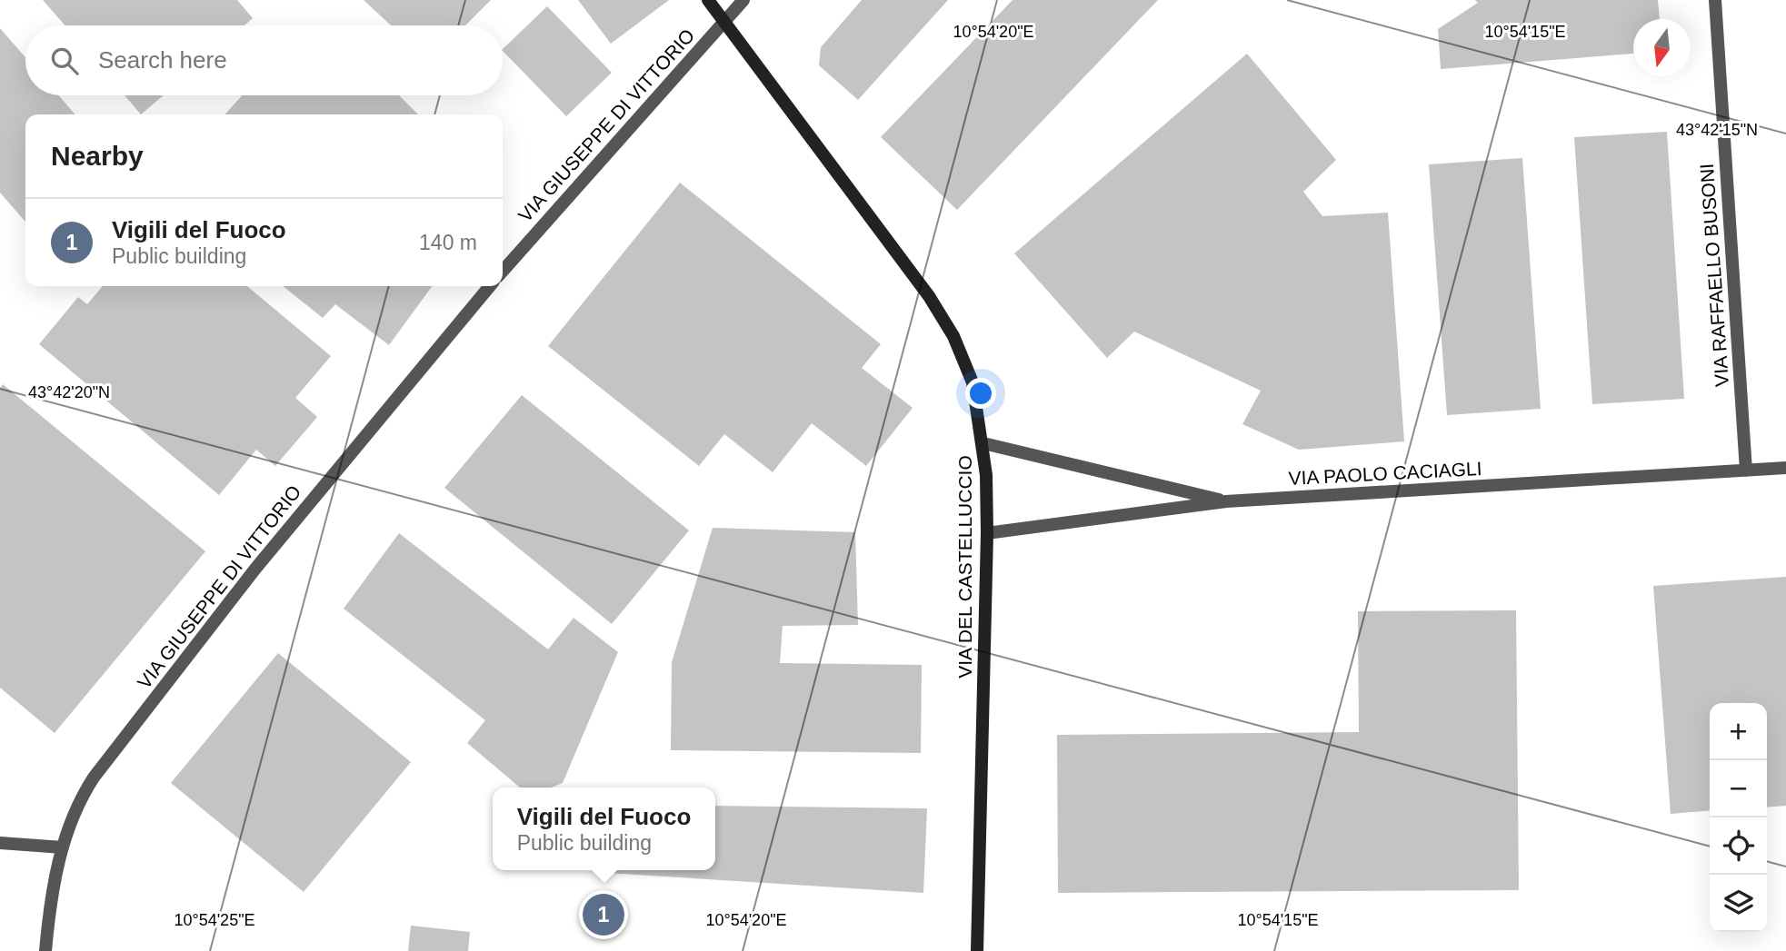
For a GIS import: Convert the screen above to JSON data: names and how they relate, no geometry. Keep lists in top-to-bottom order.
{
  "streets": {
    "street": [
      "VIA GIUSEPPE DI VITTORIO",
      "VIA RAFFAELLO BUSONI",
      "VIA PAOLO CACIAGLI",
      "VIA DEL CASTELLUCCIO"
    ]
  },
  "crossings": [
    ["VIA GIUSEPPE DI VITTORIO", "VIA DEL CASTELLUCCIO"],
    ["VIA RAFFAELLO BUSONI", "VIA PAOLO CACIAGLI"],
    ["VIA PAOLO CACIAGLI", "VIA DEL CASTELLUCCIO"]
  ],
  "north": "bottom",
  "page": {
    "search": "Search here",
    "heading": "Nearby",
    "list": [
      {
        "mark": "1",
        "name": "Vigili del Fuoco",
        "note": "Public building",
        "value": "140 m"
      }
    ],
    "map_buttons": ["+", "−"],
    "popup": ["Vigili del Fuoco", "Public building"],
    "pins": "1"
  },
  "coordinates": [
    "10°54'20\"E",
    "10°54'15\"E",
    "43°42'15\"N",
    "43°42'20\"N",
    "10°54'25\"E"
  ]
}
